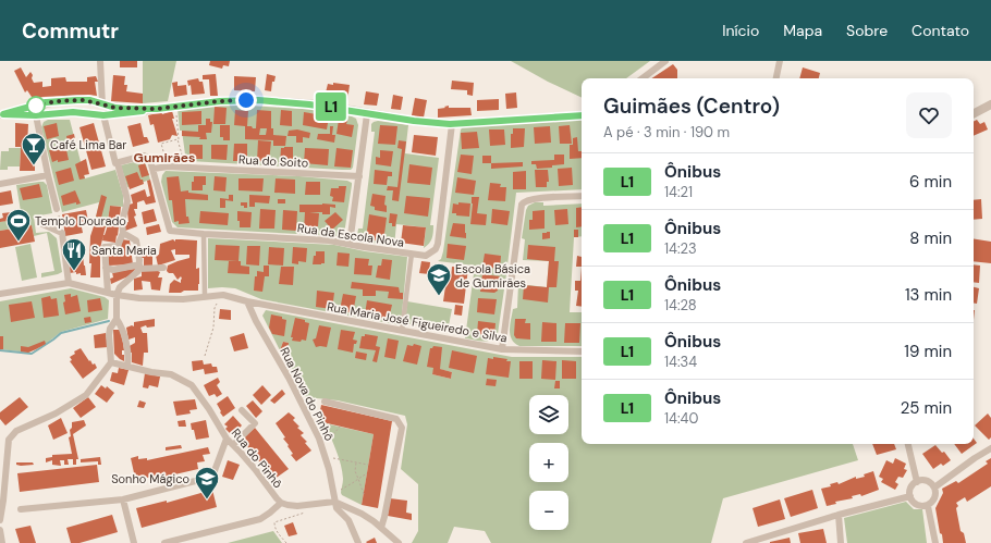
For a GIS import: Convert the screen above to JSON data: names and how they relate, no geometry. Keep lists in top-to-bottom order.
{
  "streets": {
    "street": [
      "Rua do Soito",
      "Rua da Escola Nova",
      "Rua Maria José Figueiredo e Silva",
      "Rua Nova do Pinhô",
      "Rua do Pinhô"
    ]
  },
  "crossings": [
    ["Rua do Soito", "Rua da Escola Nova"],
    ["Rua Maria José Figueiredo e Silva", "Rua Nova do Pinhô"],
    ["Rua Nova do Pinhô", "Rua do Pinhô"]
  ],
  "districts": ["Gumirães"],
  "places": {
    "bar": ["Café Lima Bar"],
    "sports": ["Templo Dourado"],
    "restaurant": ["Santa Maria"],
    "school or university": ["Escola Básica de Gumirães", "Sonho Mágico"]
  },
  "lines": ["bus line L1"],
  "page": {
    "header": "Commutr",
    "nav": [
      "Início",
      "Mapa",
      "Sobre",
      "Contato"
    ],
    "on_map": "L1",
    "heading": ["Guimães (Centro)", "A pé · 3 min · 190 m"],
    "list": [
      {
        "mark": "L1",
        "name": "Ônibus",
        "note": "14:21",
        "value": "6 min"
      },
      {
        "mark": "L1",
        "name": "Ônibus",
        "note": "14:23",
        "value": "8 min"
      },
      {
        "mark": "L1",
        "name": "Ônibus",
        "note": "14:28",
        "value": "13 min"
      },
      {
        "mark": "L1",
        "name": "Ônibus",
        "note": "14:34",
        "value": "19 min"
      },
      {
        "mark": "L1",
        "name": "Ônibus",
        "note": "14:40",
        "value": "25 min"
      }
    ],
    "map_buttons": ["+", "−"]
  }
}
